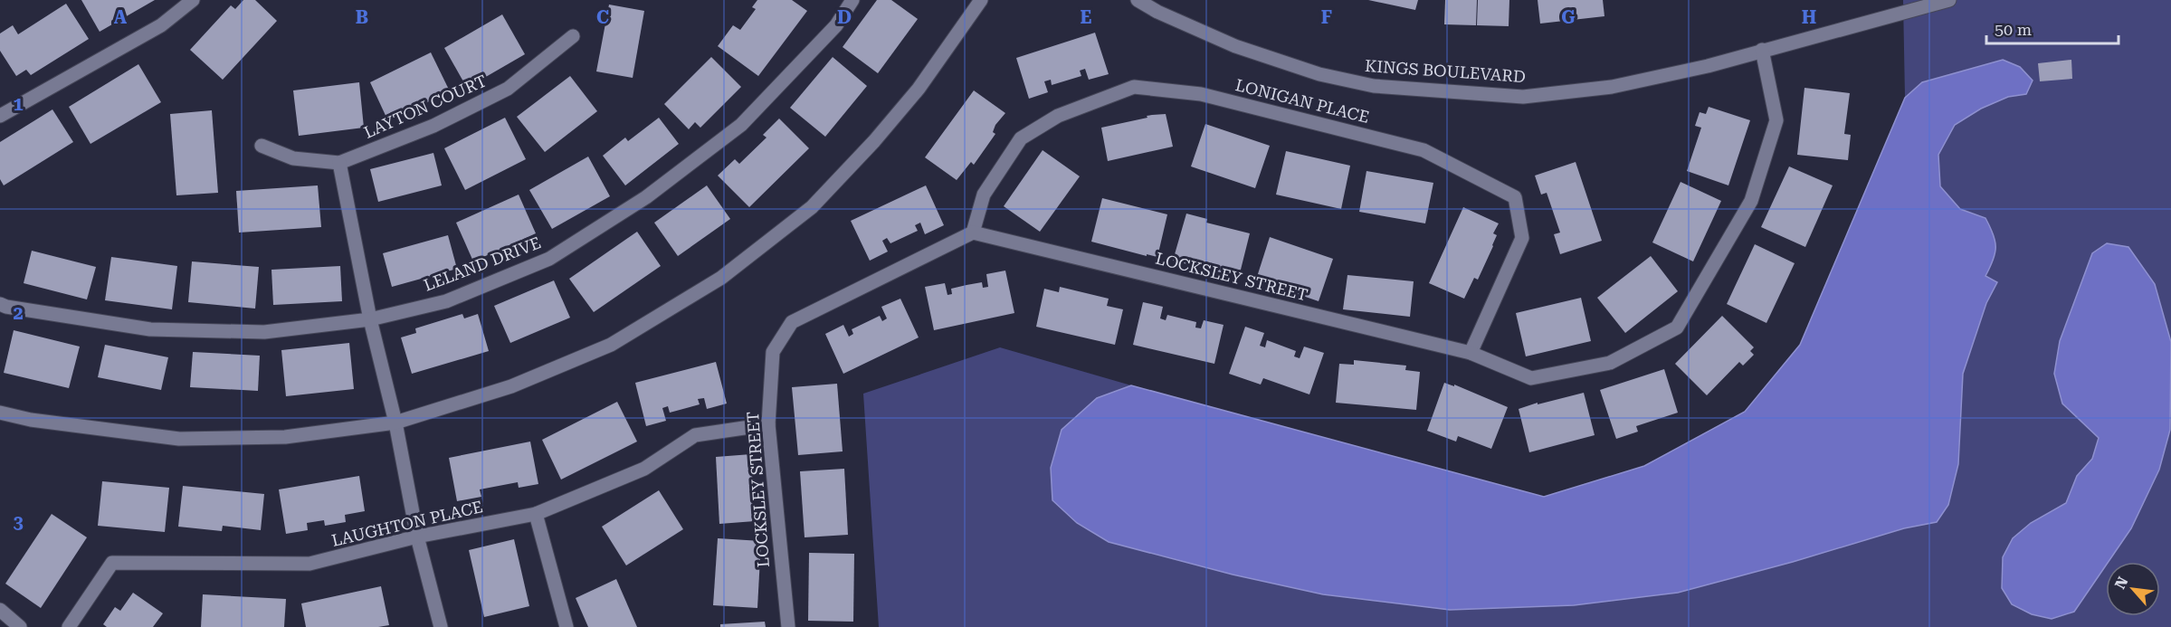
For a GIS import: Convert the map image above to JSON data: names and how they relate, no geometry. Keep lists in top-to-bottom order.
{
  "streets": {
    "street": [
      "KINGS BOULEVARD",
      "LONIGAN PLACE",
      "LAYTON COURT",
      "LELAND DRIVE",
      "LOCKSLEY STREET",
      "LAUGHTON PLACE"
    ]
  },
  "crossings": [
    ["KINGS BOULEVARD", "LOCKSLEY STREET"],
    ["LONIGAN PLACE", "LOCKSLEY STREET"],
    ["LOCKSLEY STREET", "LAUGHTON PLACE"]
  ],
  "scale_bar": "50 m",
  "north": "top left",
  "grid": {
    "columns": [
      "A",
      "B",
      "C",
      "D",
      "E",
      "F",
      "G",
      "H"
    ],
    "rows": ["1", "2", "3"]
  }
}
